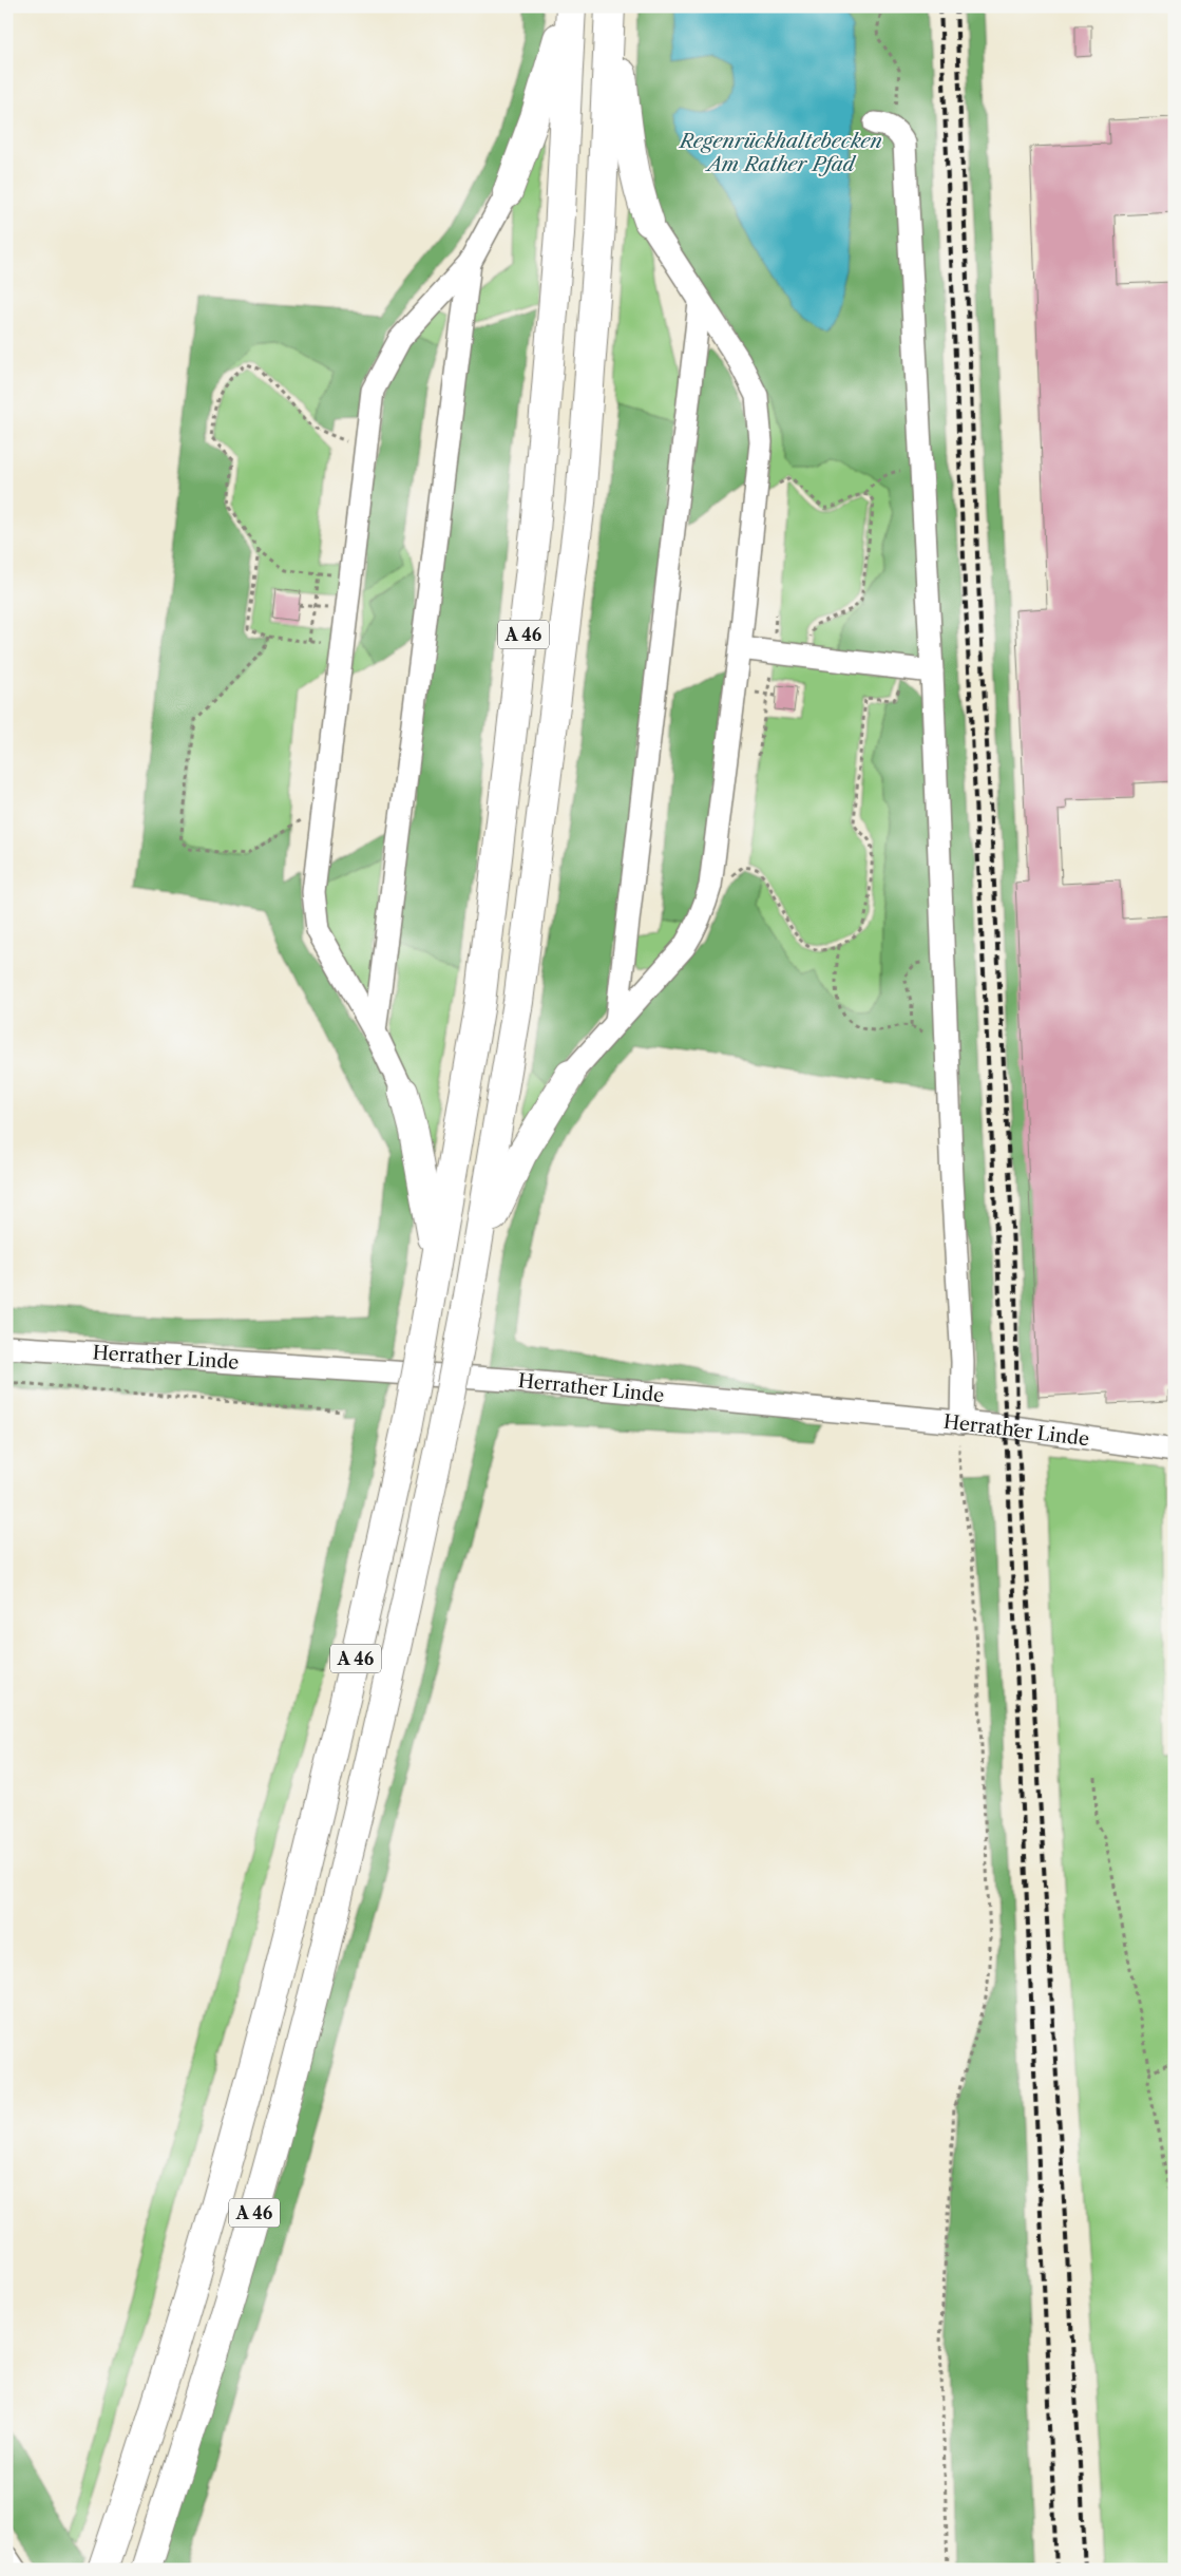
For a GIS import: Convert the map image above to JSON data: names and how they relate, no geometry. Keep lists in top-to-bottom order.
{
  "streets": {
    "highway": ["A 46"],
    "street": ["Herrather Linde"]
  },
  "water": ["Regenrückhaltebecken Am Rather Pfad"]
}
